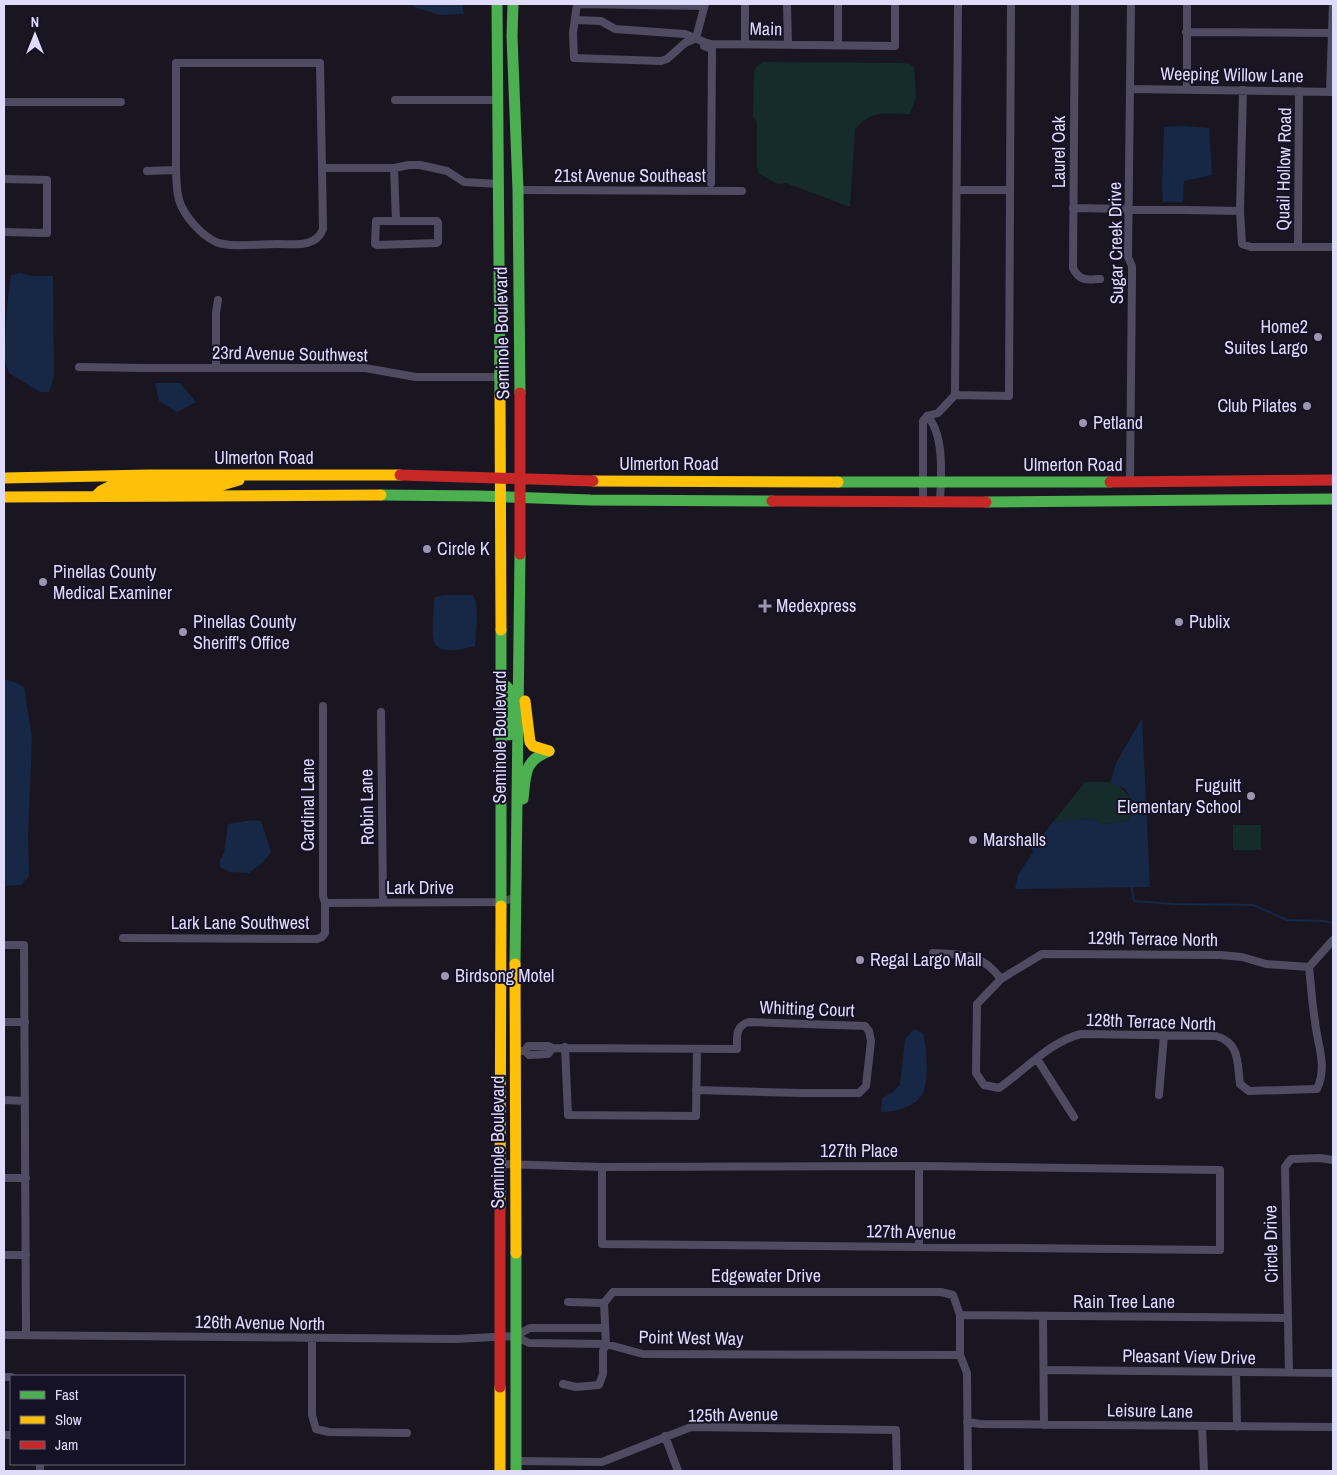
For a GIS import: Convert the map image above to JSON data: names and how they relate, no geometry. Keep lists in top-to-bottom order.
{
  "streets": {
    "main road": ["Seminole Boulevard", "Ulmerton Road"],
    "street": [
      "Main",
      "Weeping Willow Lane",
      "Laurel Oak",
      "Quail Hollow Road",
      "21st Avenue Southeast",
      "Sugar Creek Drive",
      "23rd Avenue Southwest",
      "Cardinal Lane",
      "Robin Lane",
      "Lark Drive",
      "Lark Lane Southwest",
      "129th Terrace North",
      "Whitting Court",
      "128th Terrace North",
      "127th Place",
      "127th Avenue",
      "Circle Drive",
      "Edgewater Drive",
      "Rain Tree Lane",
      "126th Avenue North",
      "Point West Way",
      "Pleasant View Drive",
      "Leisure Lane",
      "125th Avenue"
    ]
  },
  "crossings": [
    ["Weeping Willow Lane", "Quail Hollow Road"],
    ["Weeping Willow Lane", "Sugar Creek Drive"],
    ["21st Avenue Southeast", "Seminole Boulevard"],
    ["Sugar Creek Drive", "Ulmerton Road"],
    ["Seminole Boulevard", "23rd Avenue Southwest"],
    ["Seminole Boulevard", "Ulmerton Road"],
    ["Seminole Boulevard", "Lark Drive"],
    ["Seminole Boulevard", "Whitting Court"],
    ["Seminole Boulevard", "127th Place"],
    ["Seminole Boulevard", "126th Avenue North"],
    ["Seminole Boulevard", "Point West Way"],
    ["Seminole Boulevard", "125th Avenue"],
    ["Cardinal Lane", "Lark Drive"],
    ["Cardinal Lane", "Lark Lane Southwest"],
    ["Robin Lane", "Lark Drive"],
    ["Lark Drive", "Lark Lane Southwest"],
    ["129th Terrace North", "128th Terrace North"],
    ["127th Place", "127th Avenue"],
    ["Circle Drive", "Rain Tree Lane"],
    ["Circle Drive", "Pleasant View Drive"],
    ["Edgewater Drive", "Rain Tree Lane"],
    ["126th Avenue North", "Point West Way"]
  ],
  "places": {
    "other": [
      "Home2 Suites Largo",
      "Club Pilates",
      "Petland",
      "Circle K",
      "Pinellas County Medical Examiner",
      "Publix",
      "Pinellas County Sheriff's Office",
      "Fuguitt Elementary School",
      "Marshalls",
      "Regal Largo Mall",
      "Birdsong Motel"
    ],
    "health": ["Medexpress"]
  },
  "legend": ["Fast", "Slow", "Jam"],
  "north": "top"
}
